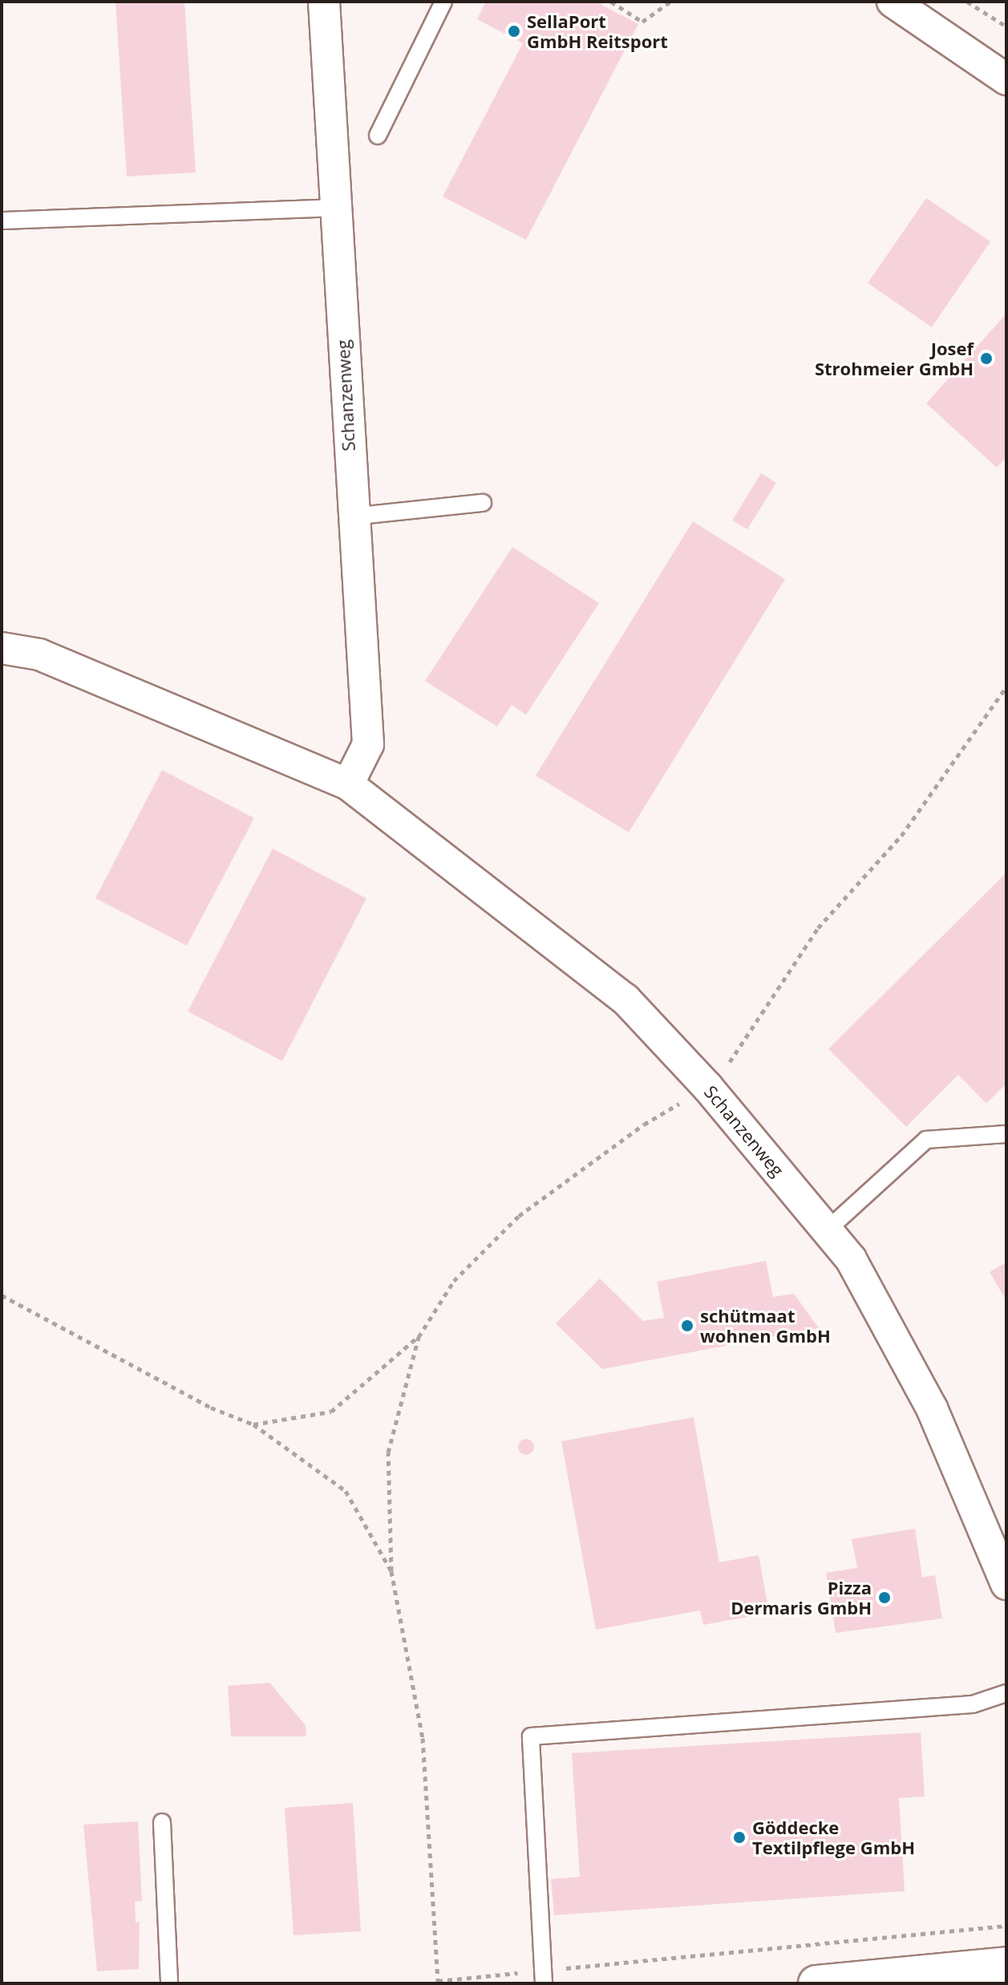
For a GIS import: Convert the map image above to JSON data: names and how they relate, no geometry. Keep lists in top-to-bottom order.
{
  "streets": {
    "street": ["Schanzenweg"]
  },
  "places": [
    "SellaPort GmbH Reitsport",
    "Josef Strohmeier GmbH",
    "schütmaat wohnen GmbH",
    "Pizza Dermaris GmbH",
    "Göddecke Textilpflege GmbH"
  ]
}
